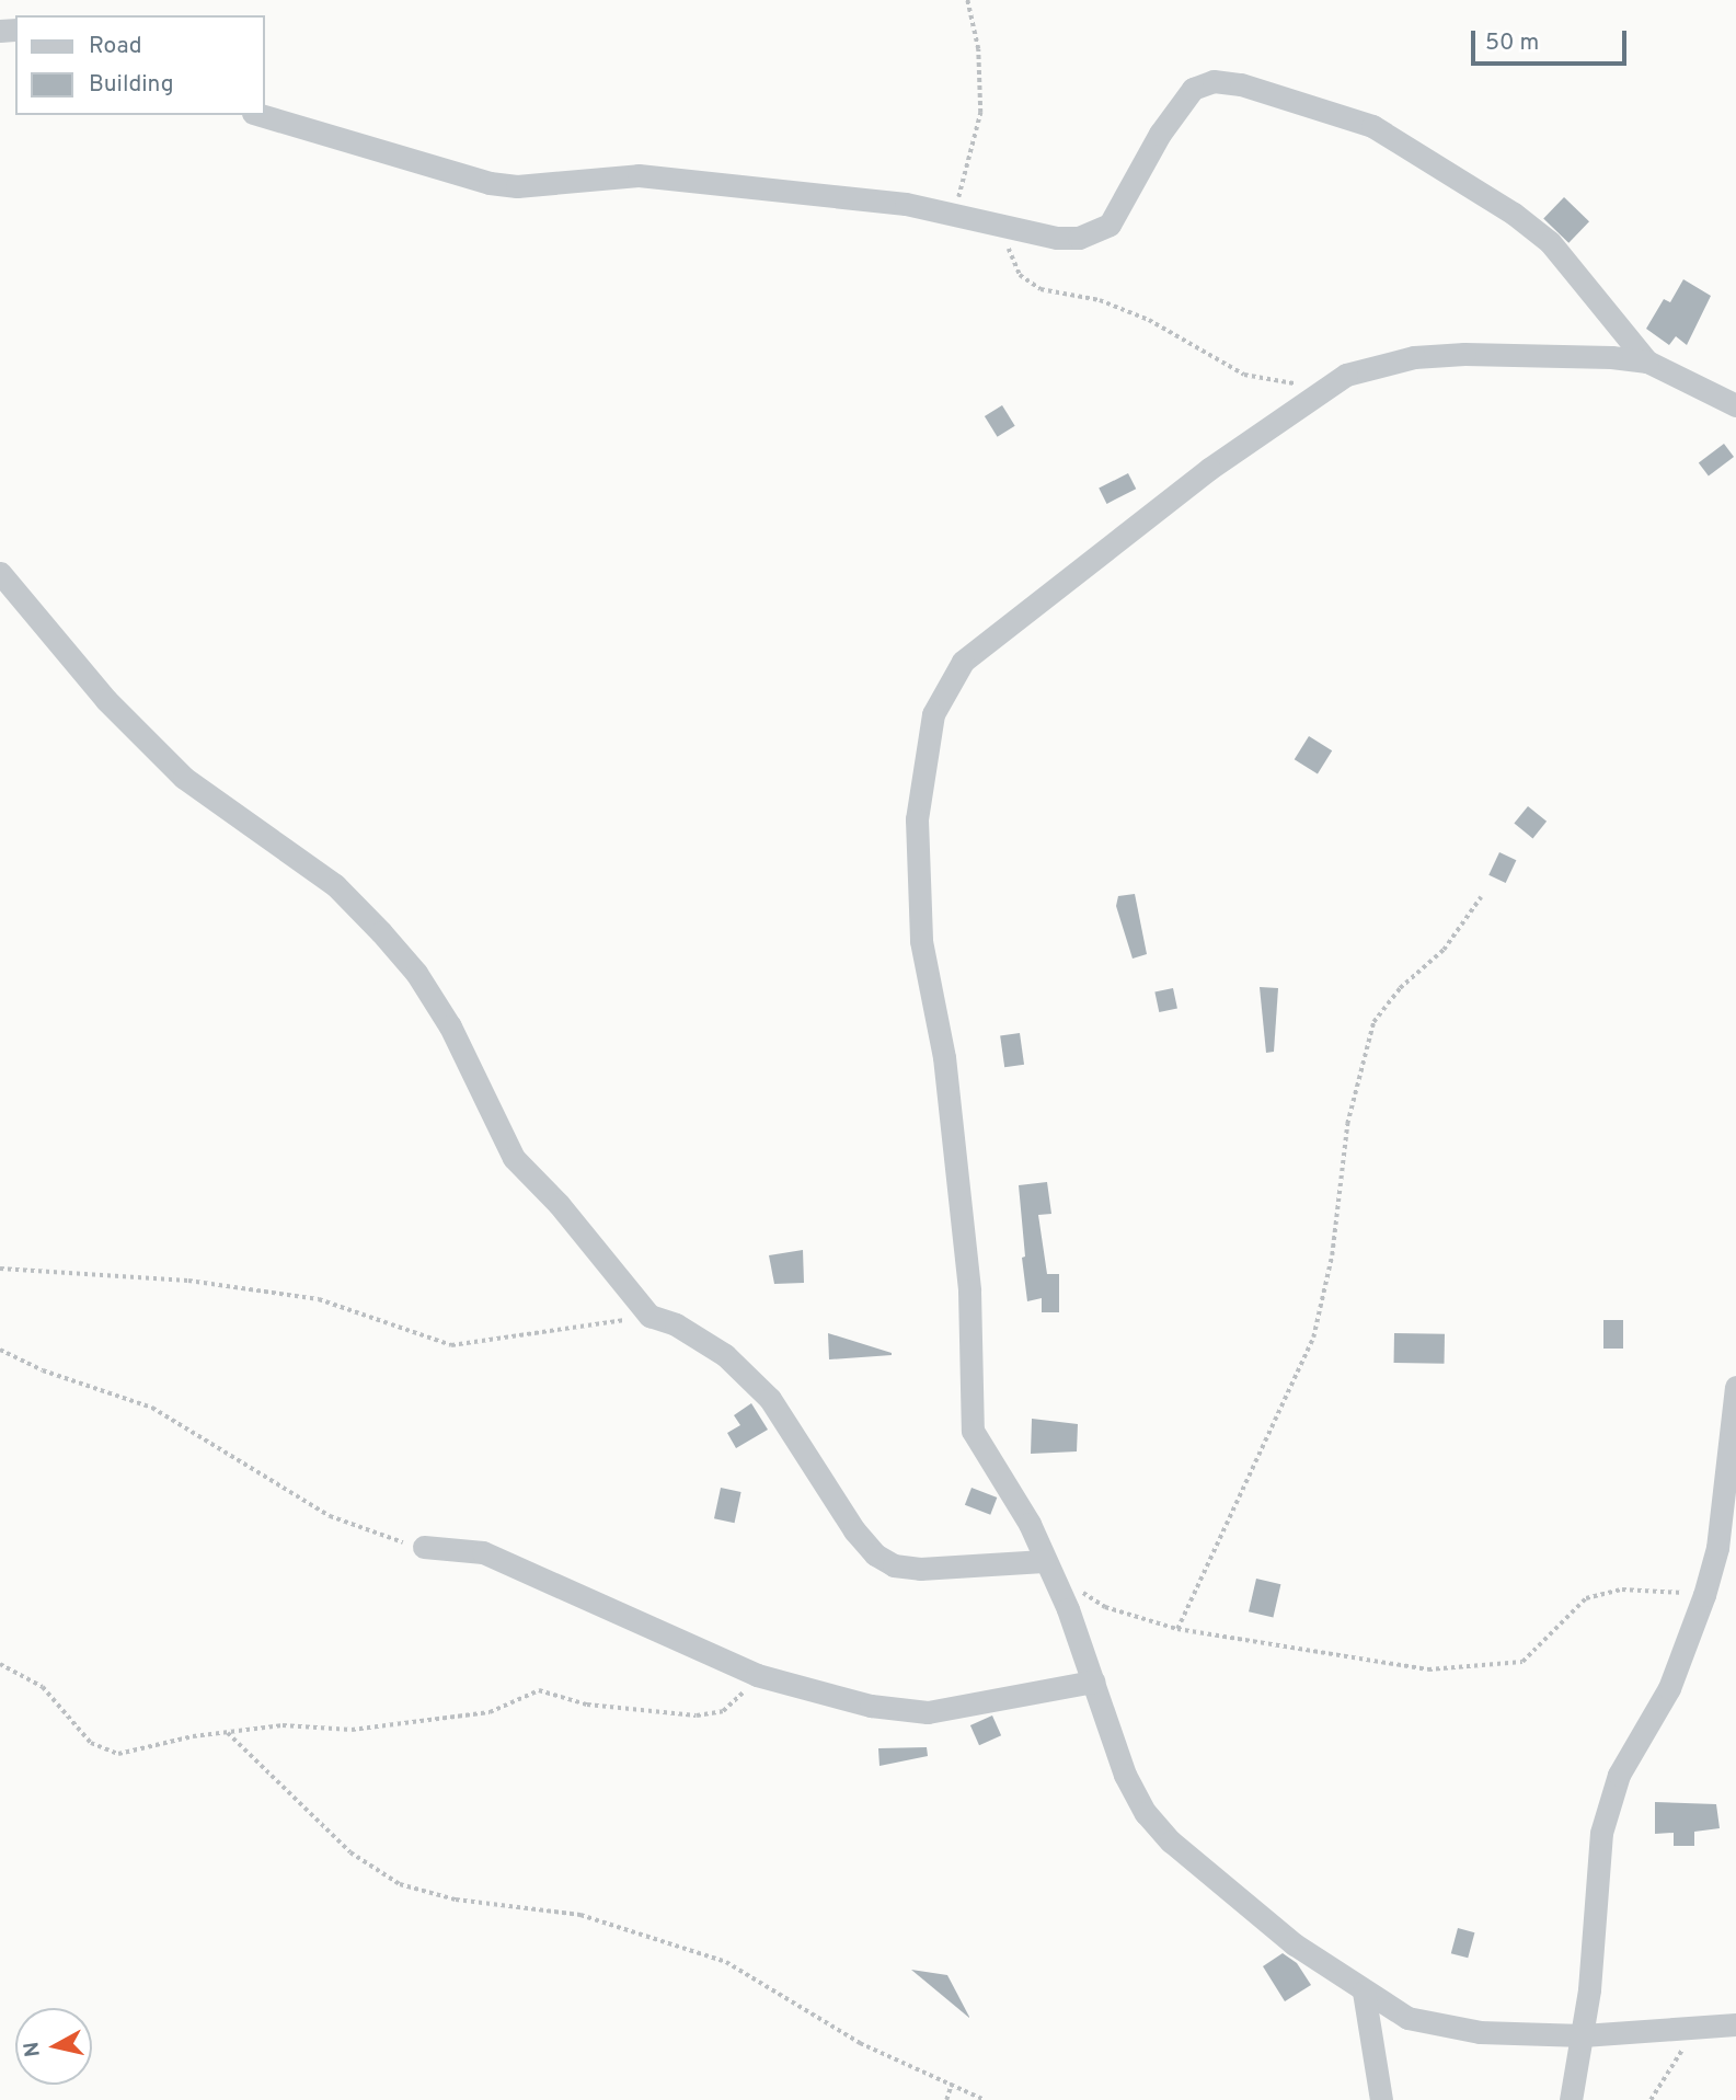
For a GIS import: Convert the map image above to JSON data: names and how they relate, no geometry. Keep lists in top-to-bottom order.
{
  "legend": ["Road", "Building"],
  "scale_bar": "50 m",
  "north": "left"
}
